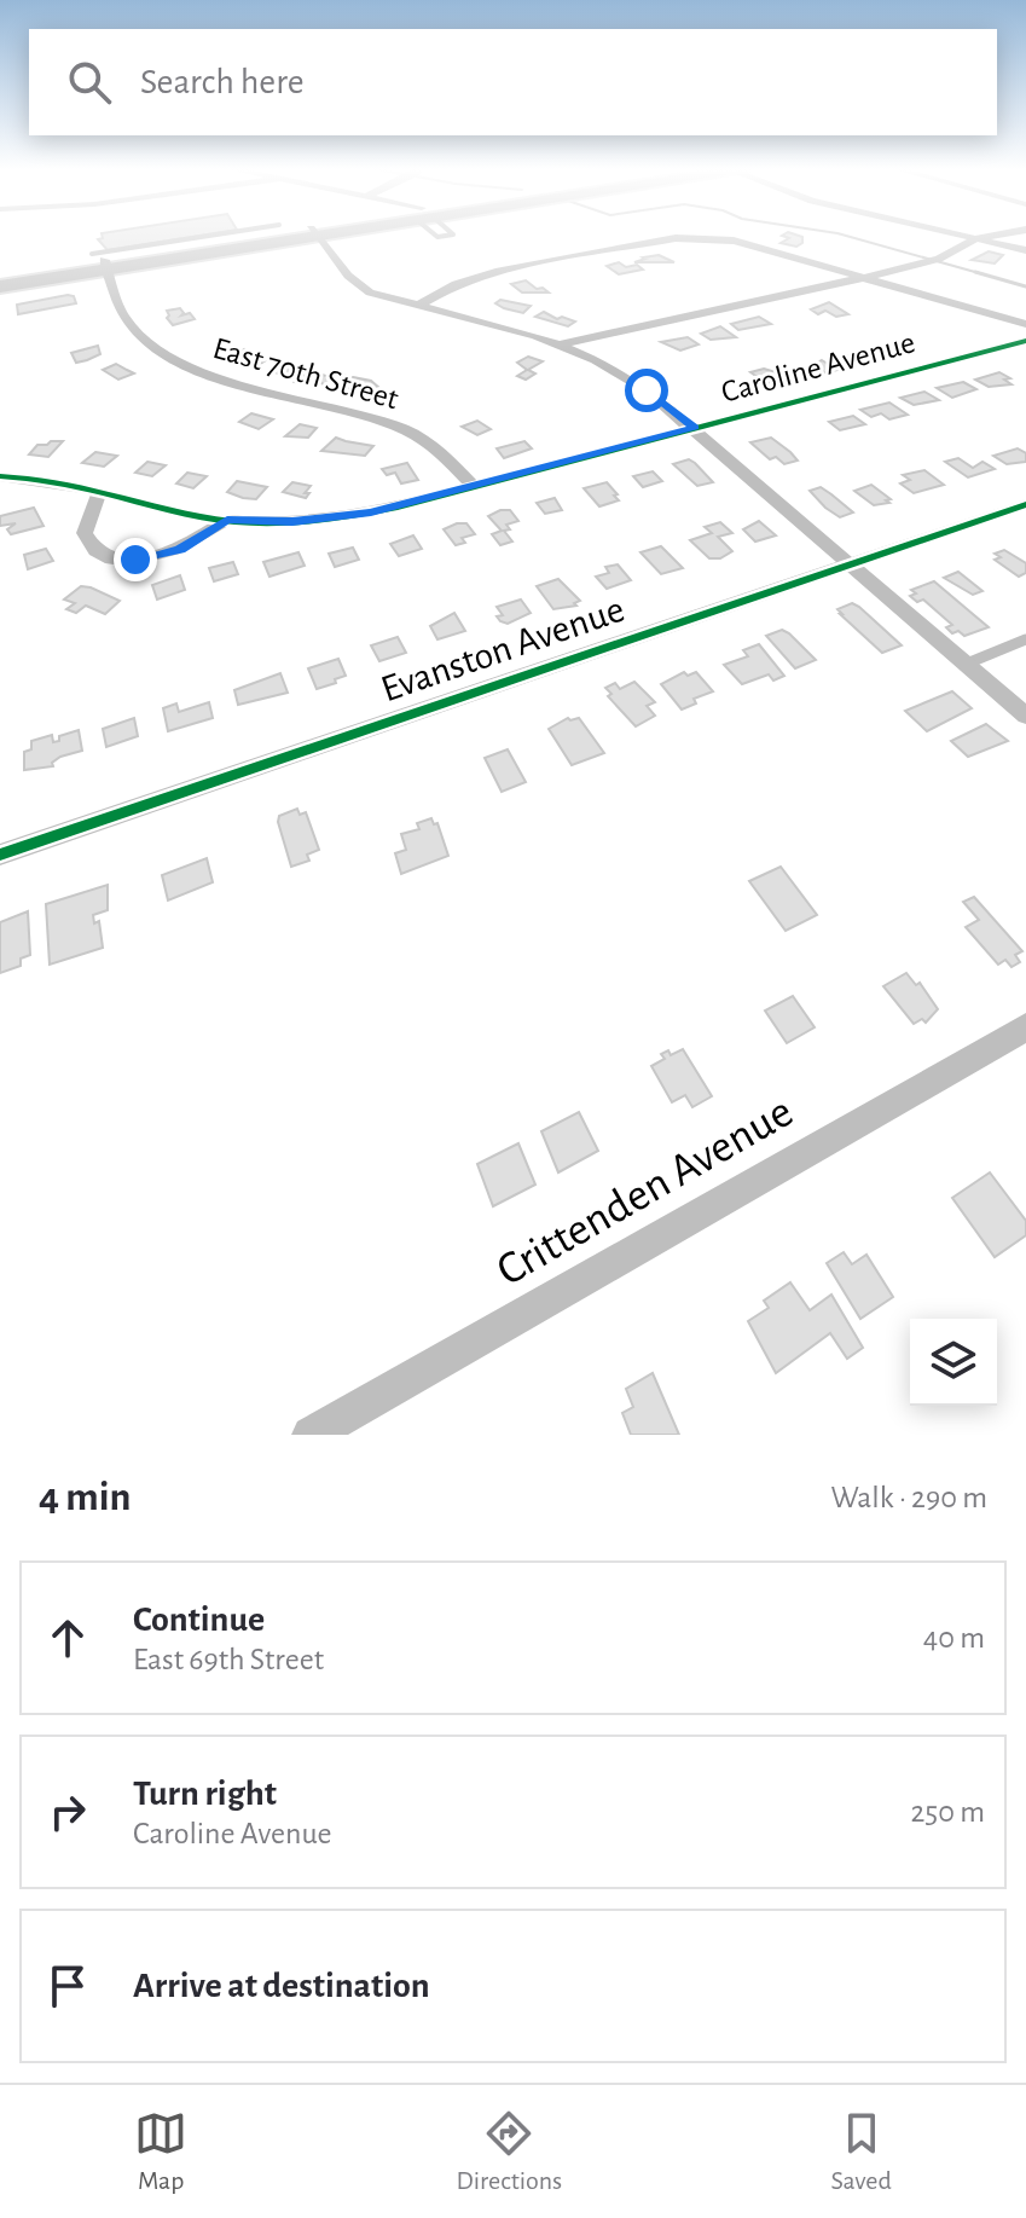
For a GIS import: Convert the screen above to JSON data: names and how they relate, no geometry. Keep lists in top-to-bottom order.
{
  "streets": {
    "street": [
      "Caroline Avenue",
      "East 70th Street",
      "Evanston Avenue",
      "Crittenden Avenue"
    ]
  },
  "crossings": [
    ["Caroline Avenue", "East 70th Street"]
  ],
  "page": {
    "search": "Search here",
    "heading": ["4 min", "Walk · 290 m"],
    "list": [
      ["Continue", "East 69th Street", "40 m"],
      ["Turn right", "Caroline Avenue", "250 m"],
      "Arrive at destination"
    ],
    "nav": ["Map", "Directions", "Saved"]
  }
}
